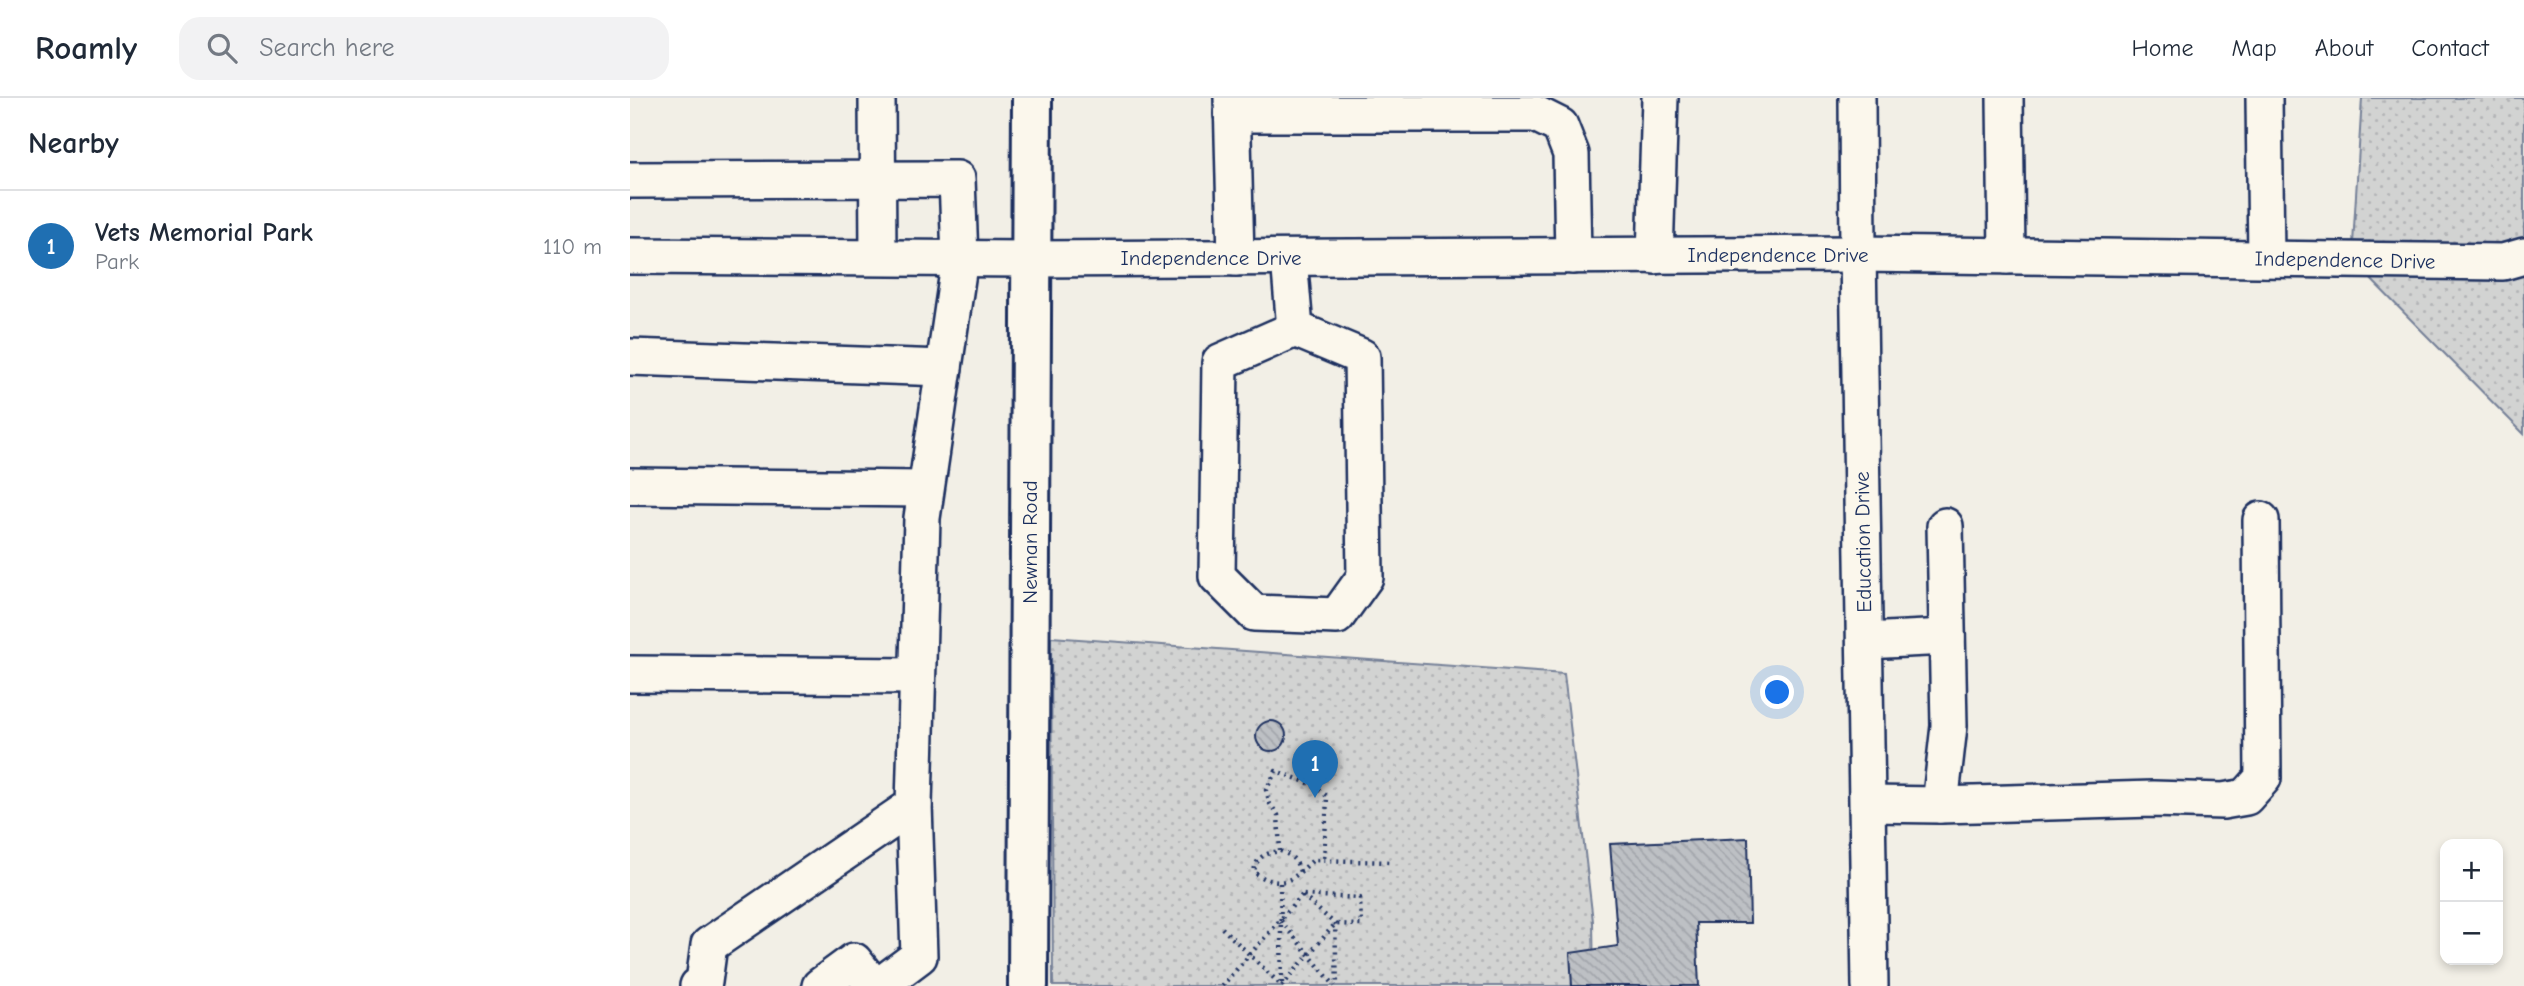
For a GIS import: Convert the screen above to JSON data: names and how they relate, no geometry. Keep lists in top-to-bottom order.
{
  "streets": {
    "main road": ["Newnan Road"],
    "street": ["Independence Drive", "Education Drive"]
  },
  "crossings": [
    ["Independence Drive", "Newnan Road"],
    ["Independence Drive", "Education Drive"]
  ],
  "page": {
    "header": "Roamly",
    "search": "Search here",
    "nav": [
      "Home",
      "Map",
      "About",
      "Contact"
    ],
    "heading": "Nearby",
    "list": [
      {
        "mark": "1",
        "name": "Vets Memorial Park",
        "note": "Park",
        "value": "110 m"
      }
    ],
    "pins": "1",
    "map_buttons": ["+", "−"]
  }
}
